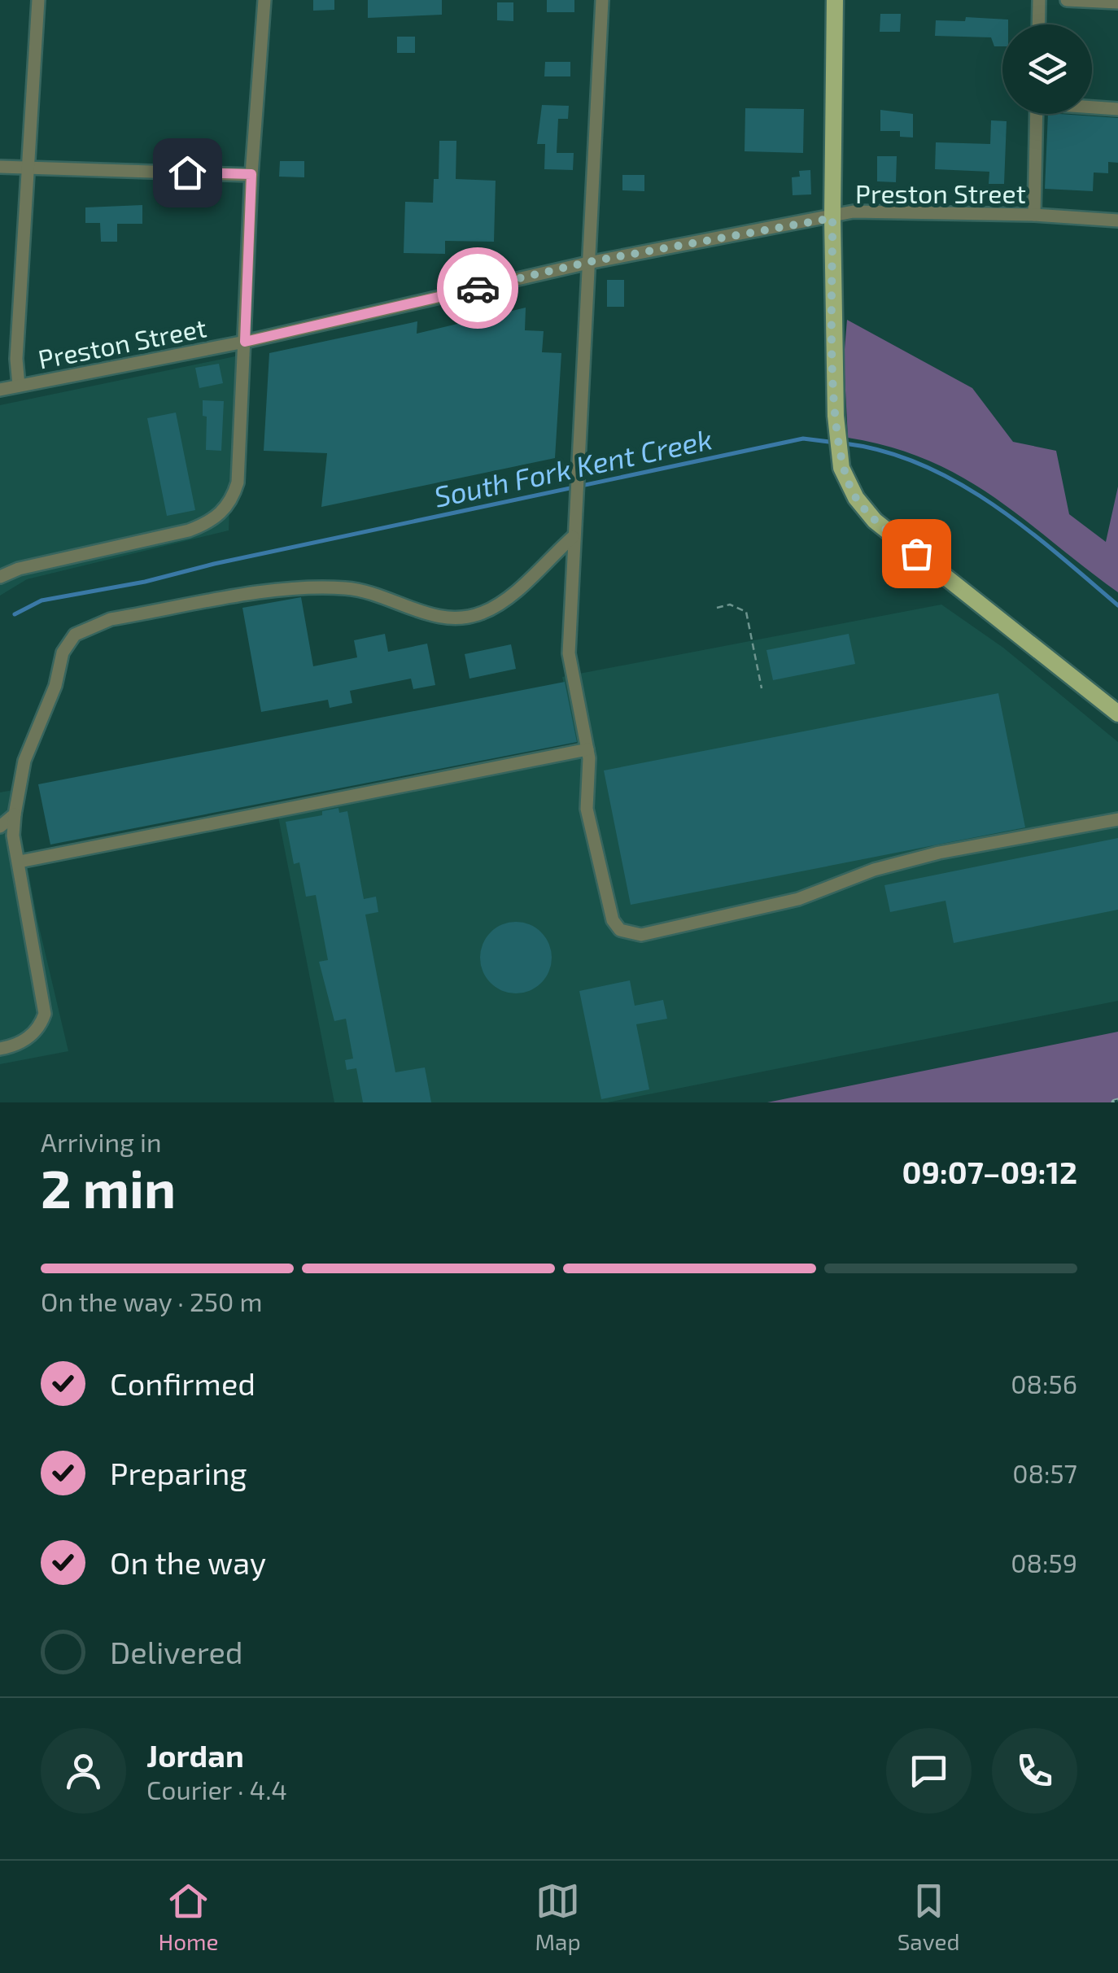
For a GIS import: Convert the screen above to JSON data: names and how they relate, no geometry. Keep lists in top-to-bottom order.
{
  "streets": {
    "street": ["Preston Street"]
  },
  "water": ["South Fork Kent Creek"],
  "page": {
    "heading": ["2 min", "Arriving in", "09:07–09:12"],
    "panel": ["Jordan", "Courier · 4.4"],
    "bar": "On the way · 250 m",
    "list": [
      ["Confirmed", "08:56"],
      ["Preparing", "08:57"],
      ["On the way", "08:59"],
      "Delivered"
    ],
    "tabs": ["Home", "Map", "Saved"]
  }
}
